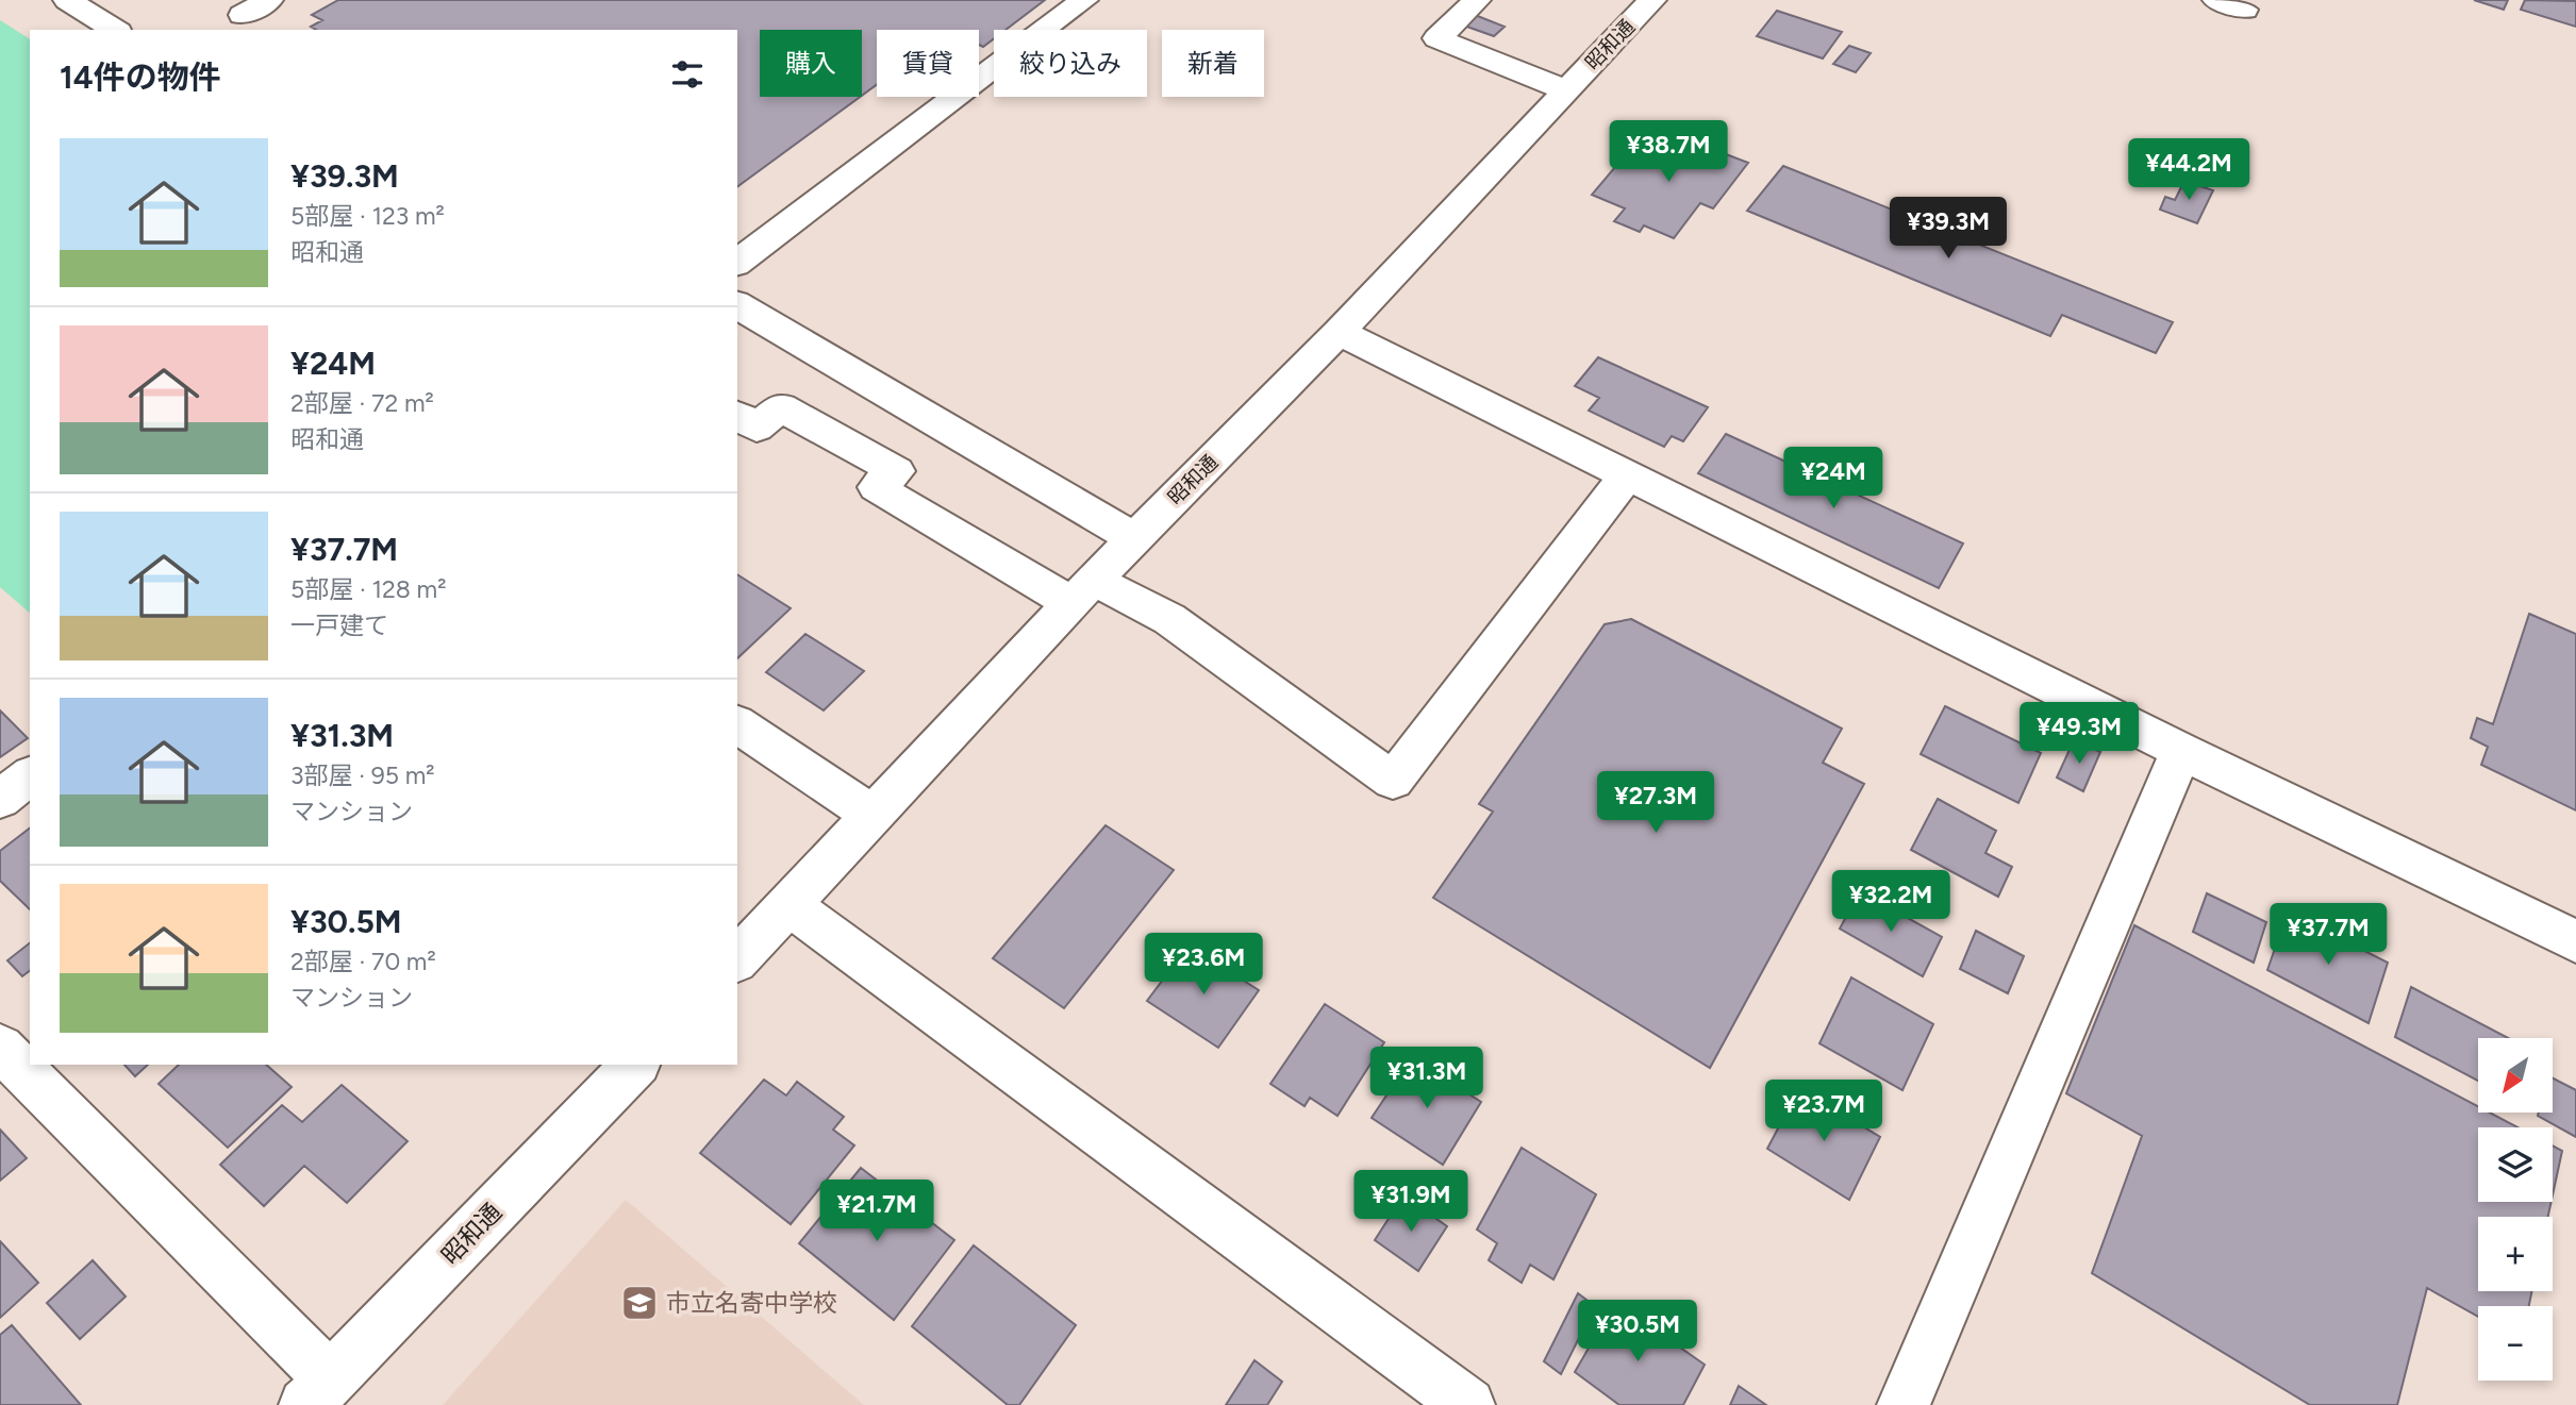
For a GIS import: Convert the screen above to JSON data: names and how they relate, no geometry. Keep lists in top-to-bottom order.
{
  "streets": {
    "street": ["昭和通"]
  },
  "places": {
    "school or university": ["市立名寄中学校"]
  },
  "north": "bottom left",
  "page": {
    "chip": [
      "購入",
      "賃貸",
      "絞り込み",
      "新着"
    ],
    "heading": "14件の物件",
    "list": [
      {
        "name": "¥39.3M",
        "note": "5部屋 · 123 m² · 昭和通"
      },
      {
        "name": "¥24M",
        "note": "2部屋 · 72 m² · 昭和通"
      },
      {
        "name": "¥37.7M",
        "note": "5部屋 · 128 m² · 一戸建て"
      },
      {
        "name": "¥31.3M",
        "note": "3部屋 · 95 m² · マンション"
      },
      {
        "name": "¥30.5M",
        "note": "2部屋 · 70 m² · マンション"
      }
    ],
    "price": [
      "¥38.7M",
      "¥44.2M",
      "¥39.3M",
      "¥24M",
      "¥49.3M",
      "¥27.3M",
      "¥32.2M",
      "¥37.7M",
      "¥23.6M",
      "¥31.3M",
      "¥23.7M",
      "¥31.9M",
      "¥21.7M",
      "¥30.5M"
    ],
    "map_buttons": ["+", "−"]
  }
}
